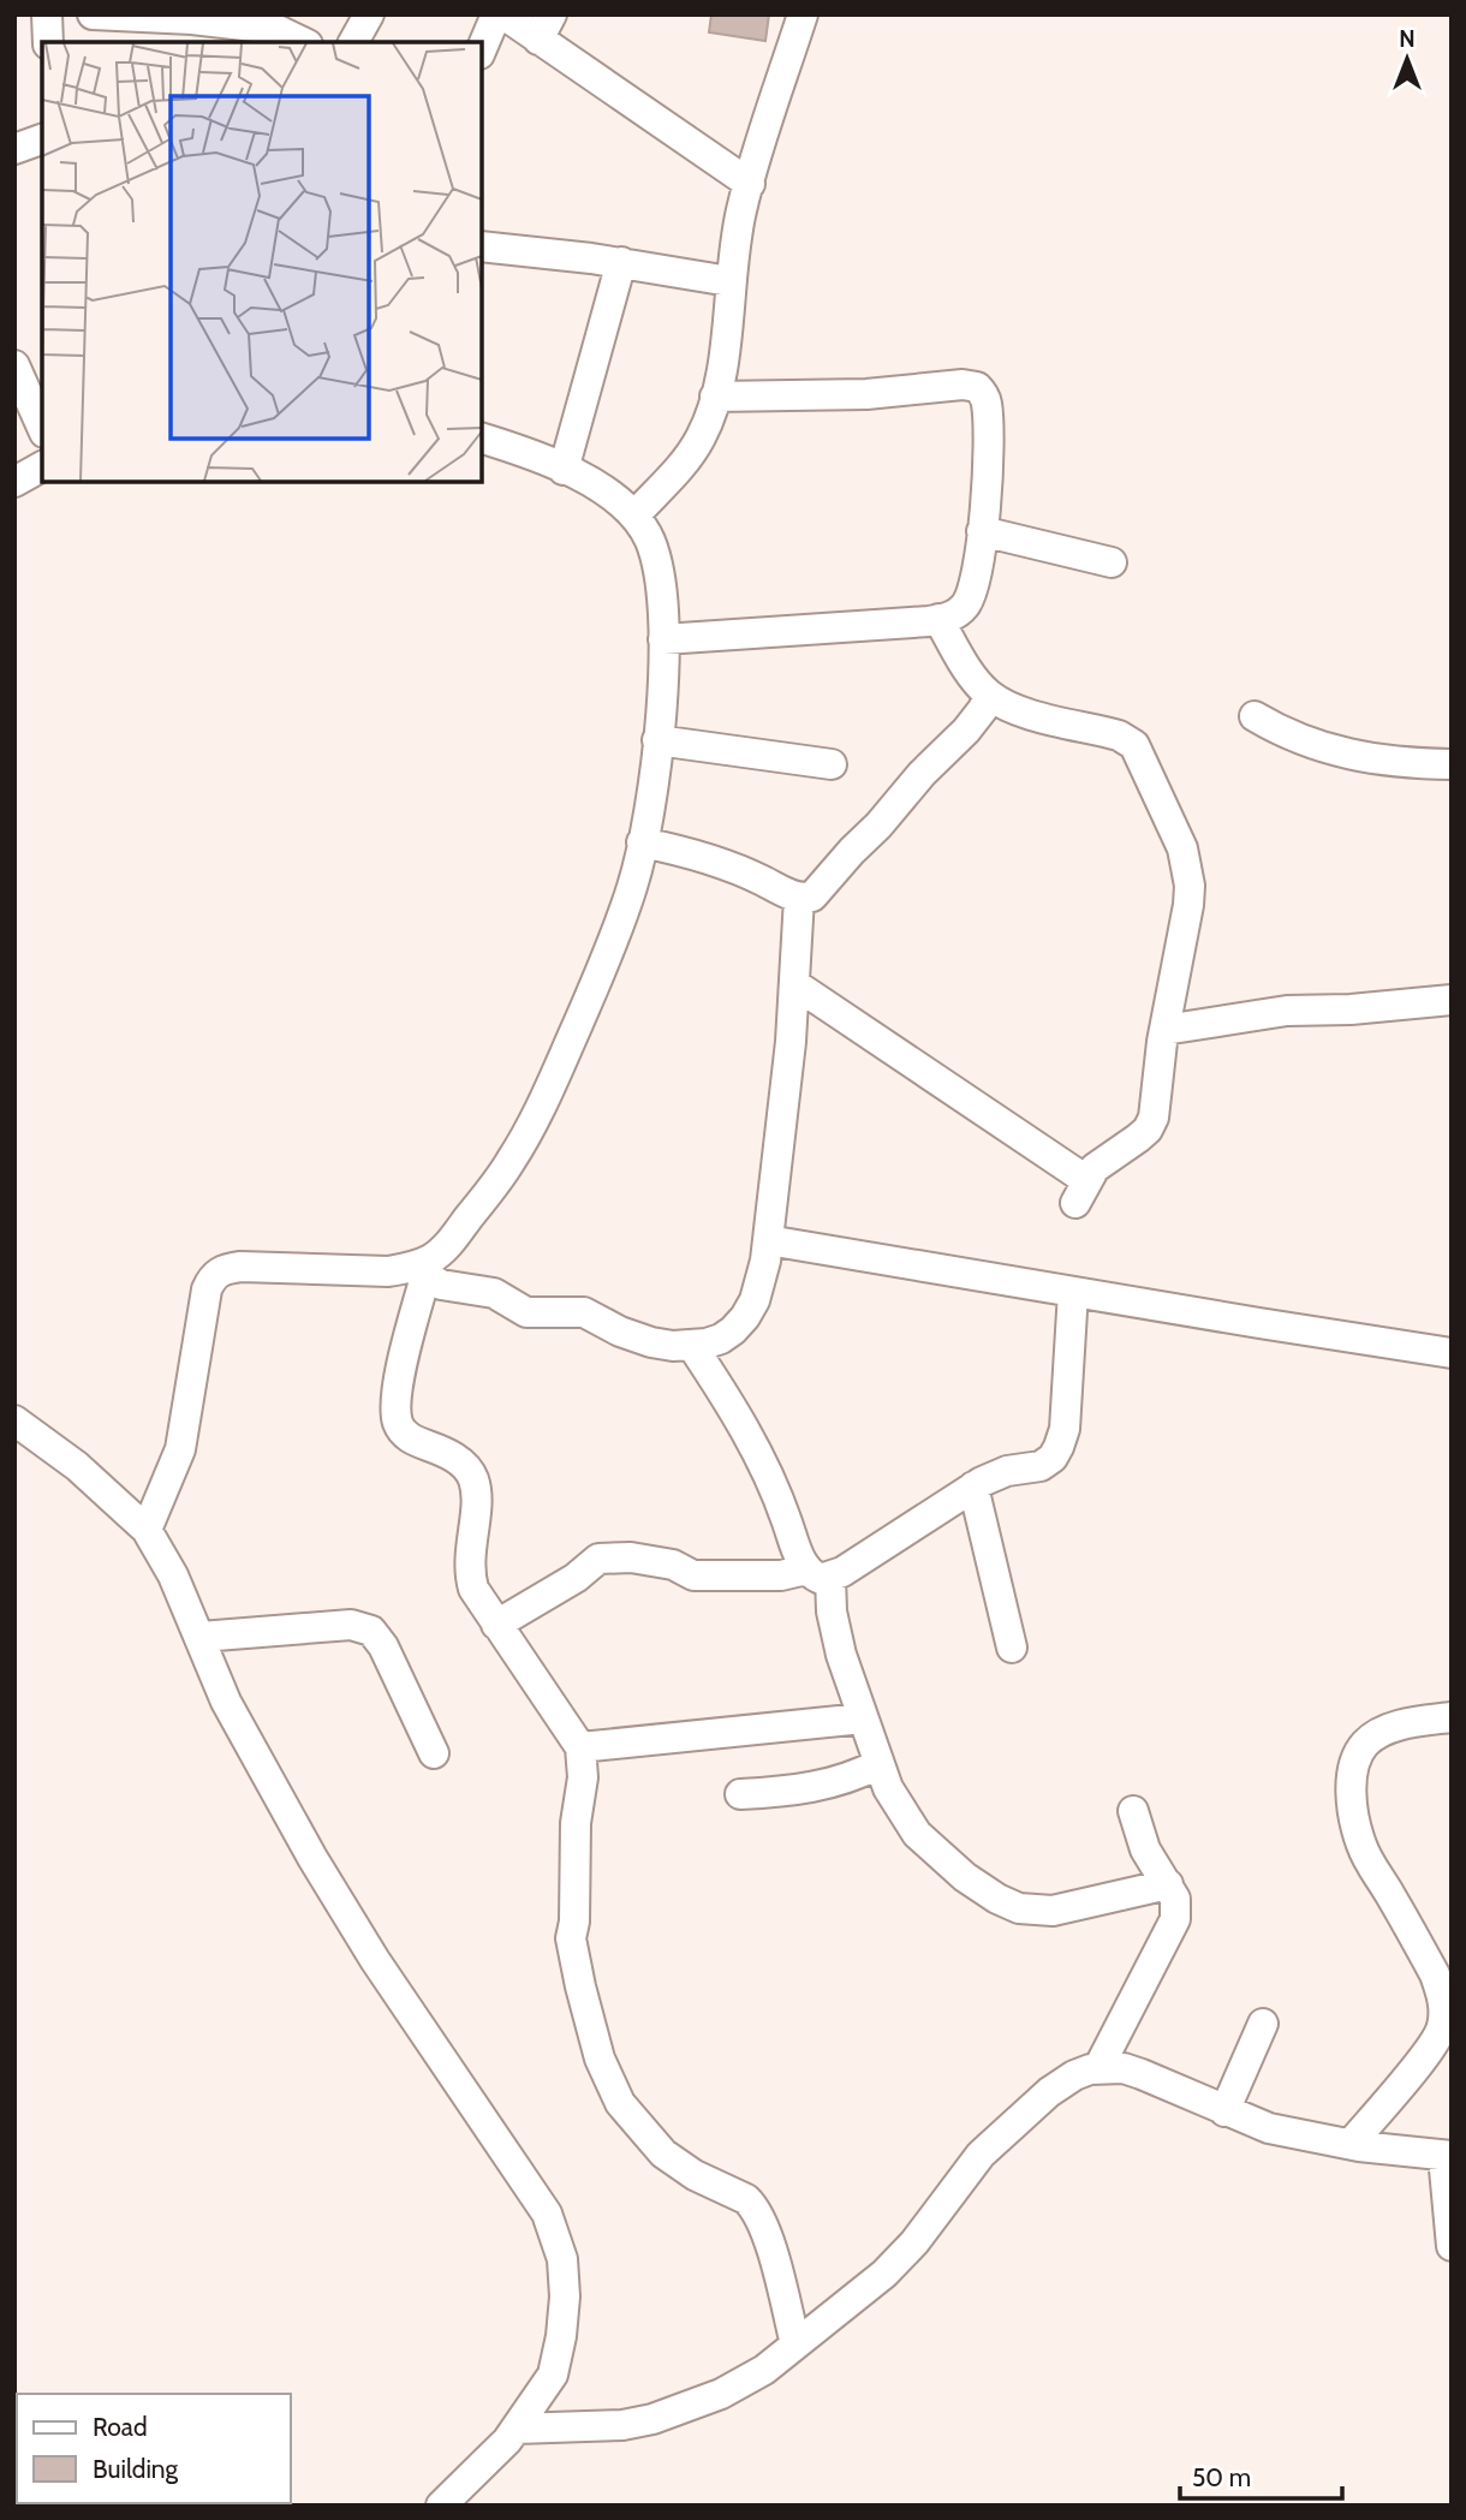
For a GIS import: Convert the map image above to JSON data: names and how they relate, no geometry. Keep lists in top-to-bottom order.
{
  "legend": ["Road", "Building"],
  "scale_bar": "50 m",
  "north": "top"
}
